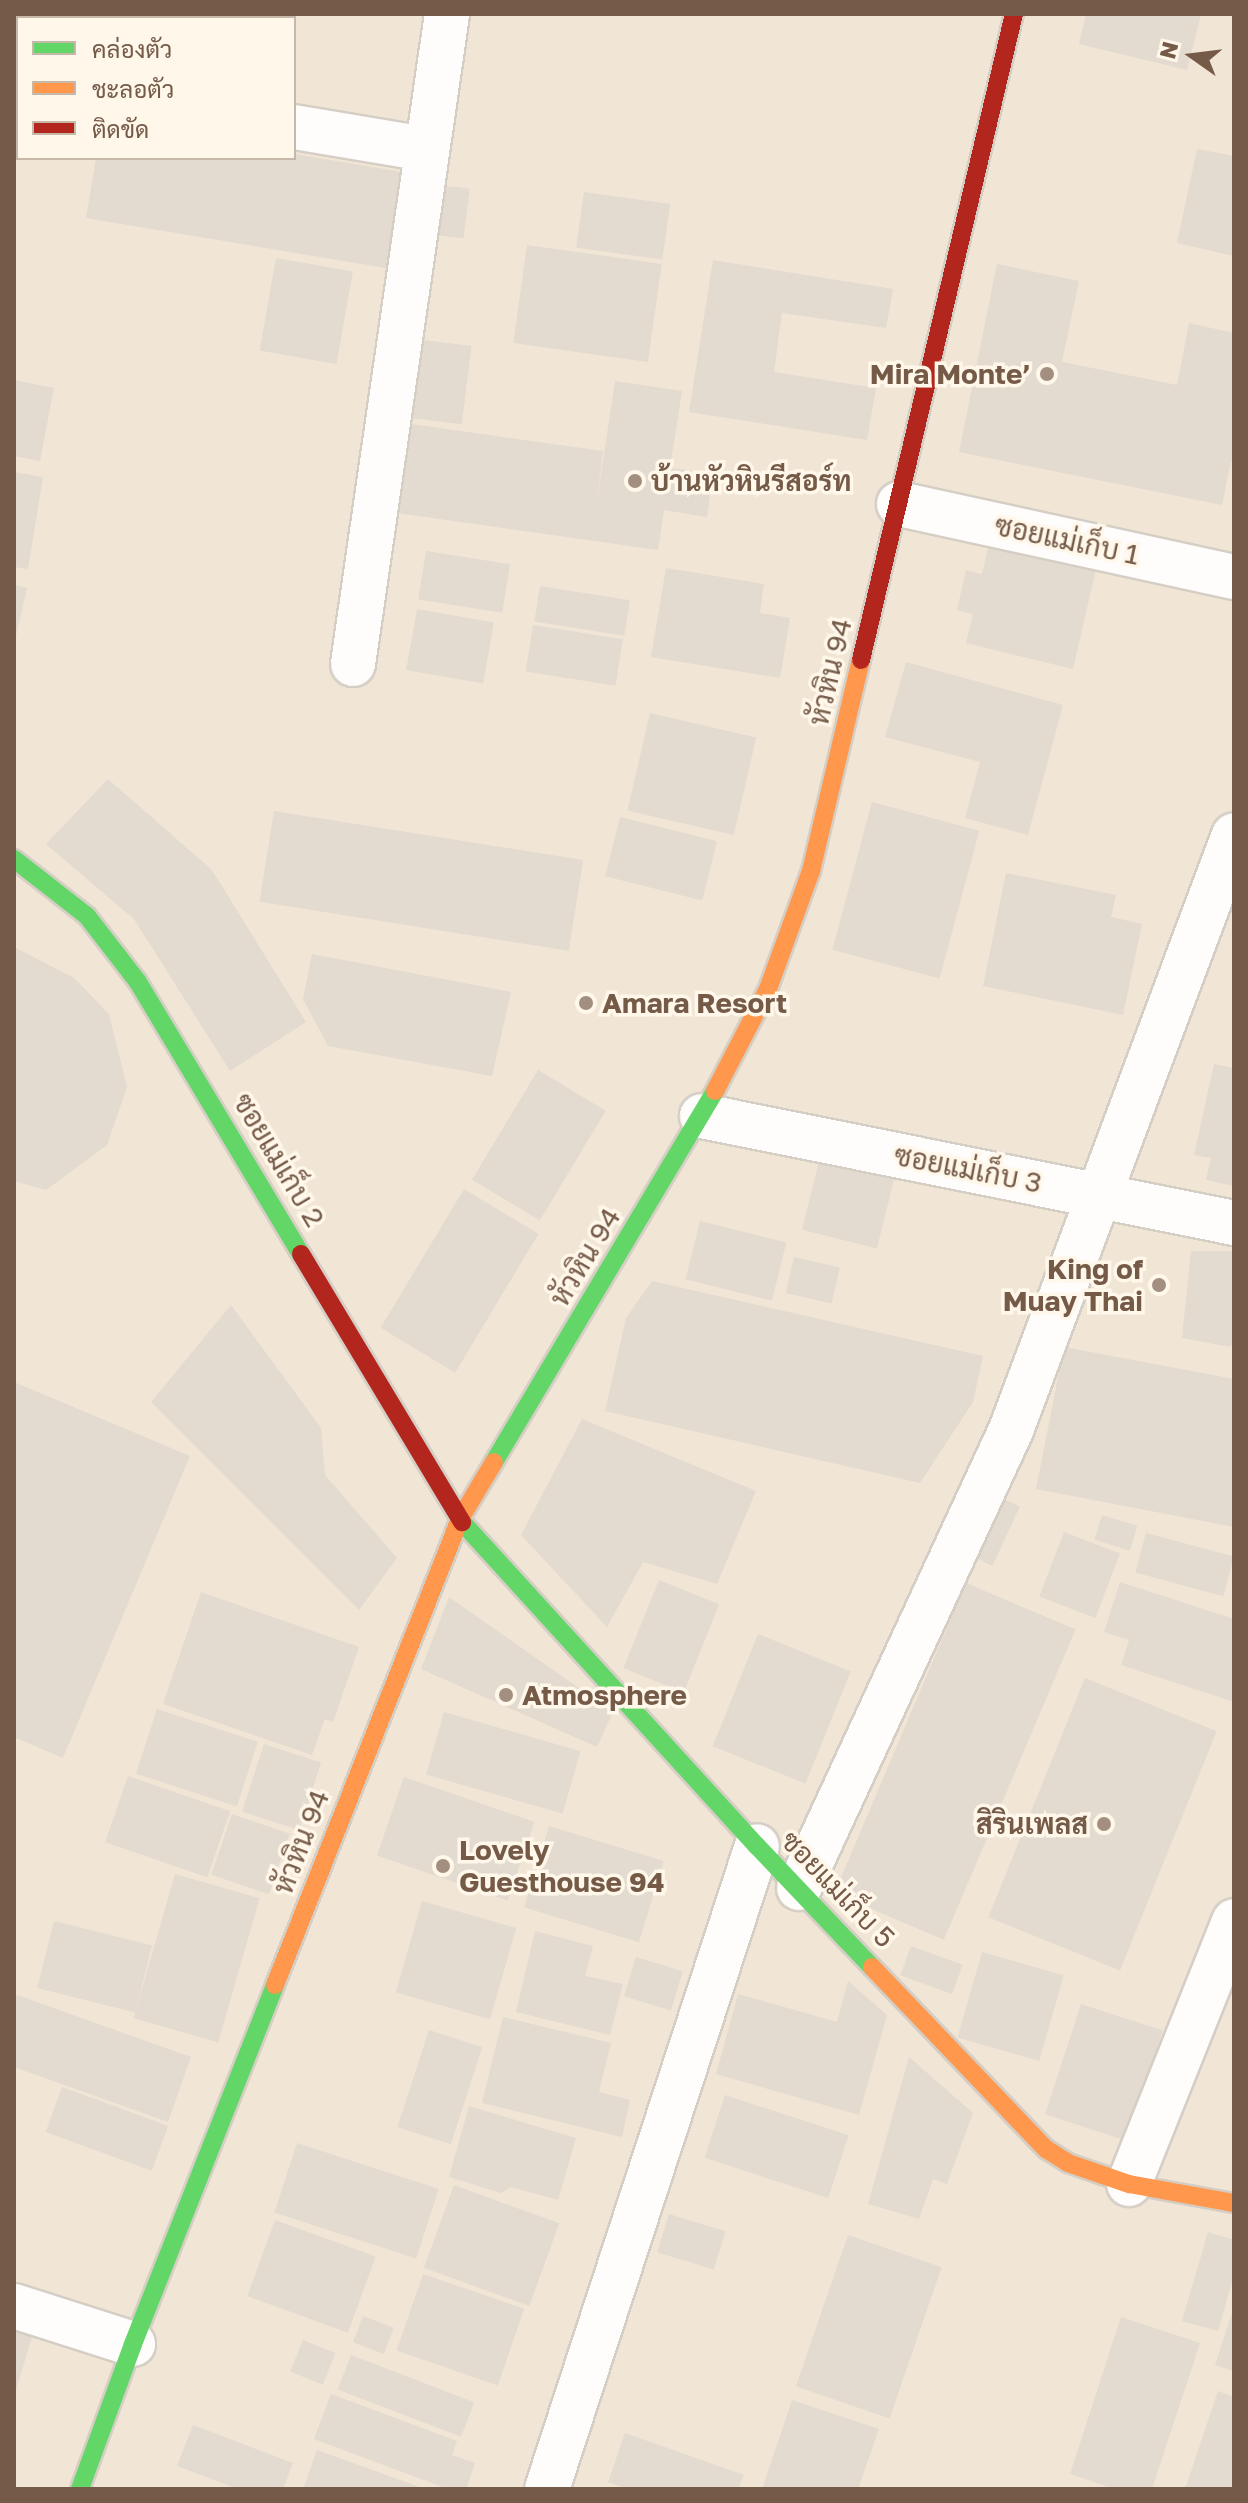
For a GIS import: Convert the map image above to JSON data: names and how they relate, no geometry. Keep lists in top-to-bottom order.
{
  "streets": {
    "street": [
      "ซอยแม่เก็บ 1",
      "หัวหิน 94",
      "ซอยแม่เก็บ 2",
      "ซอยแม่เก็บ 3",
      "ซอยแม่เก็บ 5"
    ]
  },
  "crossings": [
    ["ซอยแม่เก็บ 1", "หัวหิน 94"],
    ["หัวหิน 94", "ซอยแม่เก็บ 2"],
    ["หัวหิน 94", "ซอยแม่เก็บ 3"],
    ["หัวหิน 94", "ซอยแม่เก็บ 5"],
    ["ซอยแม่เก็บ 2", "ซอยแม่เก็บ 5"]
  ],
  "places": [
    "Mira Monte’",
    "บ้านหัวหินรีสอร์ท",
    "Amara Resort",
    "King of Muay Thai",
    "Atmosphere",
    "สิรินเพลส",
    "Lovely Guesthouse 94"
  ],
  "legend": ["คล่องตัว", "ชะลอตัว", "ติดขัด"],
  "north": "left"
}
